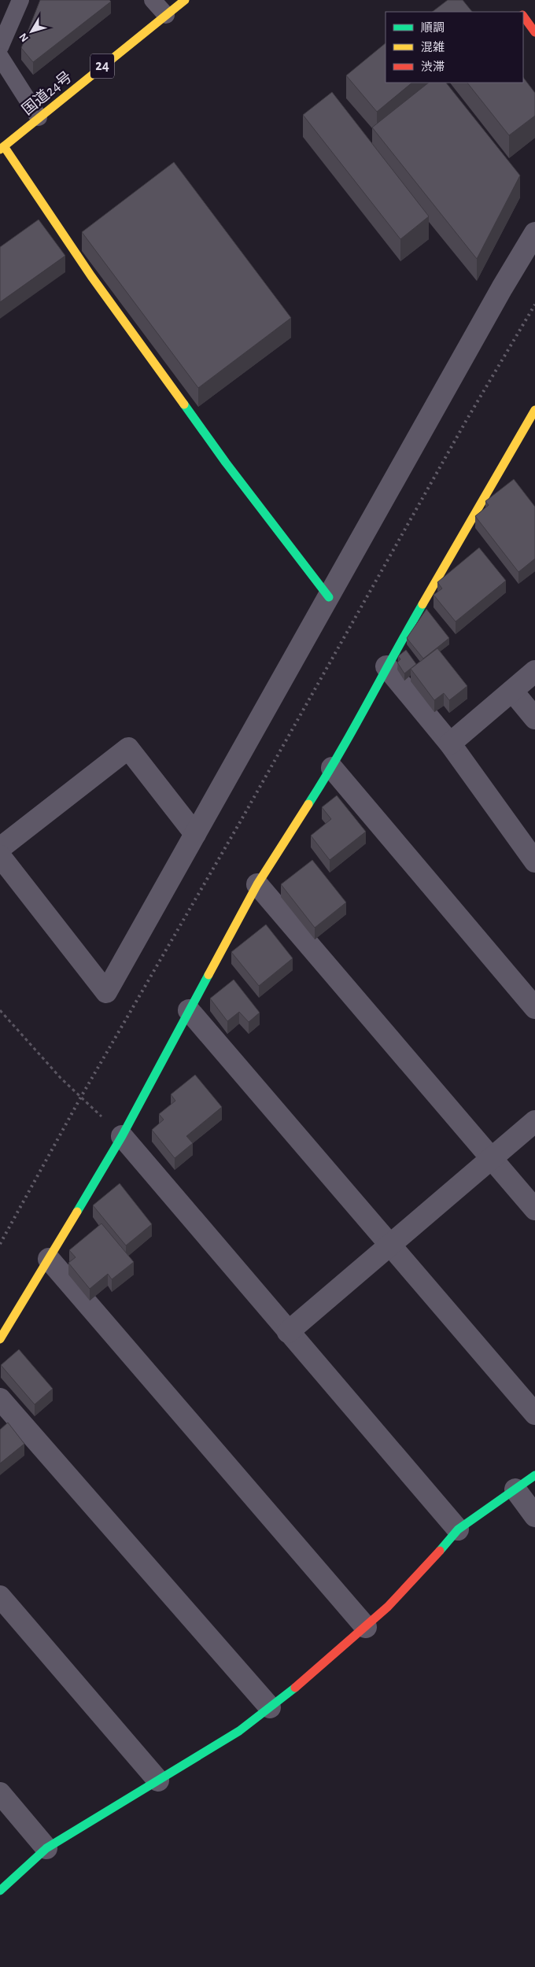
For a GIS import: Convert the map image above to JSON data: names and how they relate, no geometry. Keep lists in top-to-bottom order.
{
  "streets": {
    "main road": ["24", "国道24号"]
  },
  "legend": ["順調", "混雑", "渋滞"],
  "north": "bottom left"
}
